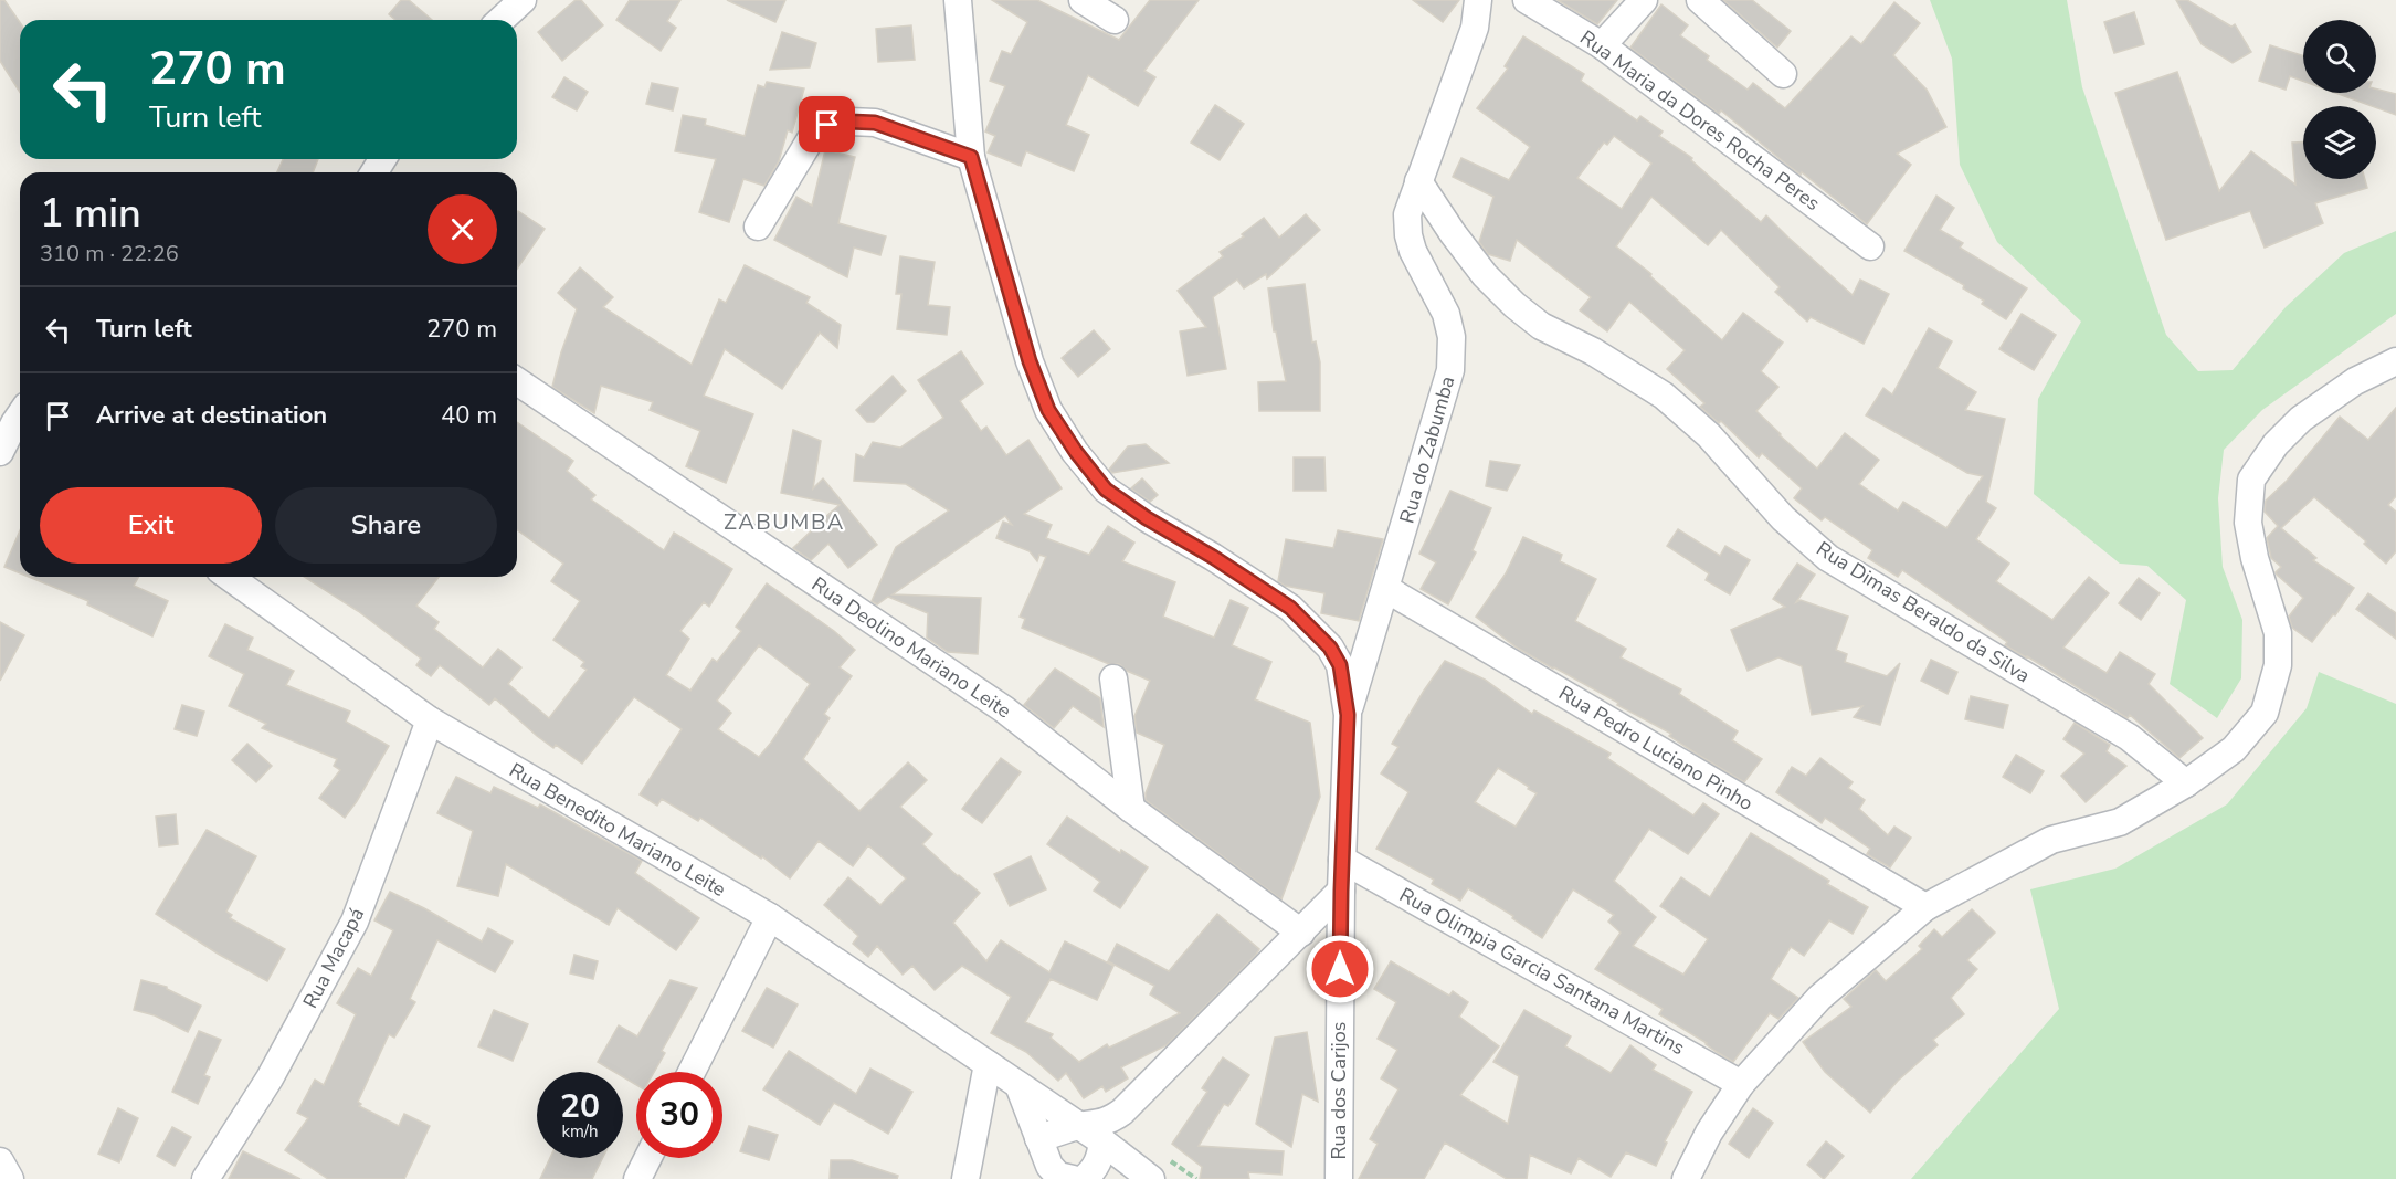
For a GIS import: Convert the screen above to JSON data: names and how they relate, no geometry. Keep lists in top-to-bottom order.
{
  "streets": {
    "street": [
      "Rua Maria da Dores Rocha Peres",
      "Rua do Zabumba",
      "Rua Dimas Beraldo da Silva",
      "Rua Deolino Mariano Leite",
      "Rua Pedro Luciano Pinho",
      "Rua Benedito Mariano Leite",
      "Rua Macapá",
      "Rua Olimpia Garcia Santana Martins",
      "Rua dos Carijos"
    ]
  },
  "crossings": [
    ["Rua do Zabumba", "Rua Dimas Beraldo da Silva"],
    ["Rua do Zabumba", "Rua Pedro Luciano Pinho"],
    ["Rua do Zabumba", "Rua dos Carijos"],
    ["Rua Benedito Mariano Leite", "Rua Macapá"],
    ["Rua Olimpia Garcia Santana Martins", "Rua dos Carijos"]
  ],
  "districts": ["ZABUMBA"],
  "page": {
    "turn": ["270 m", "Turn left"],
    "heading": ["1 min", "310 m · 22:26"],
    "list": [
      {
        "name": "Turn left",
        "value": "270 m"
      },
      {
        "name": "Arrive at destination",
        "value": "40 m"
      }
    ],
    "buttons": ["Exit", "Share"],
    "speed": "20 km/h",
    "limit": "30"
  }
}
